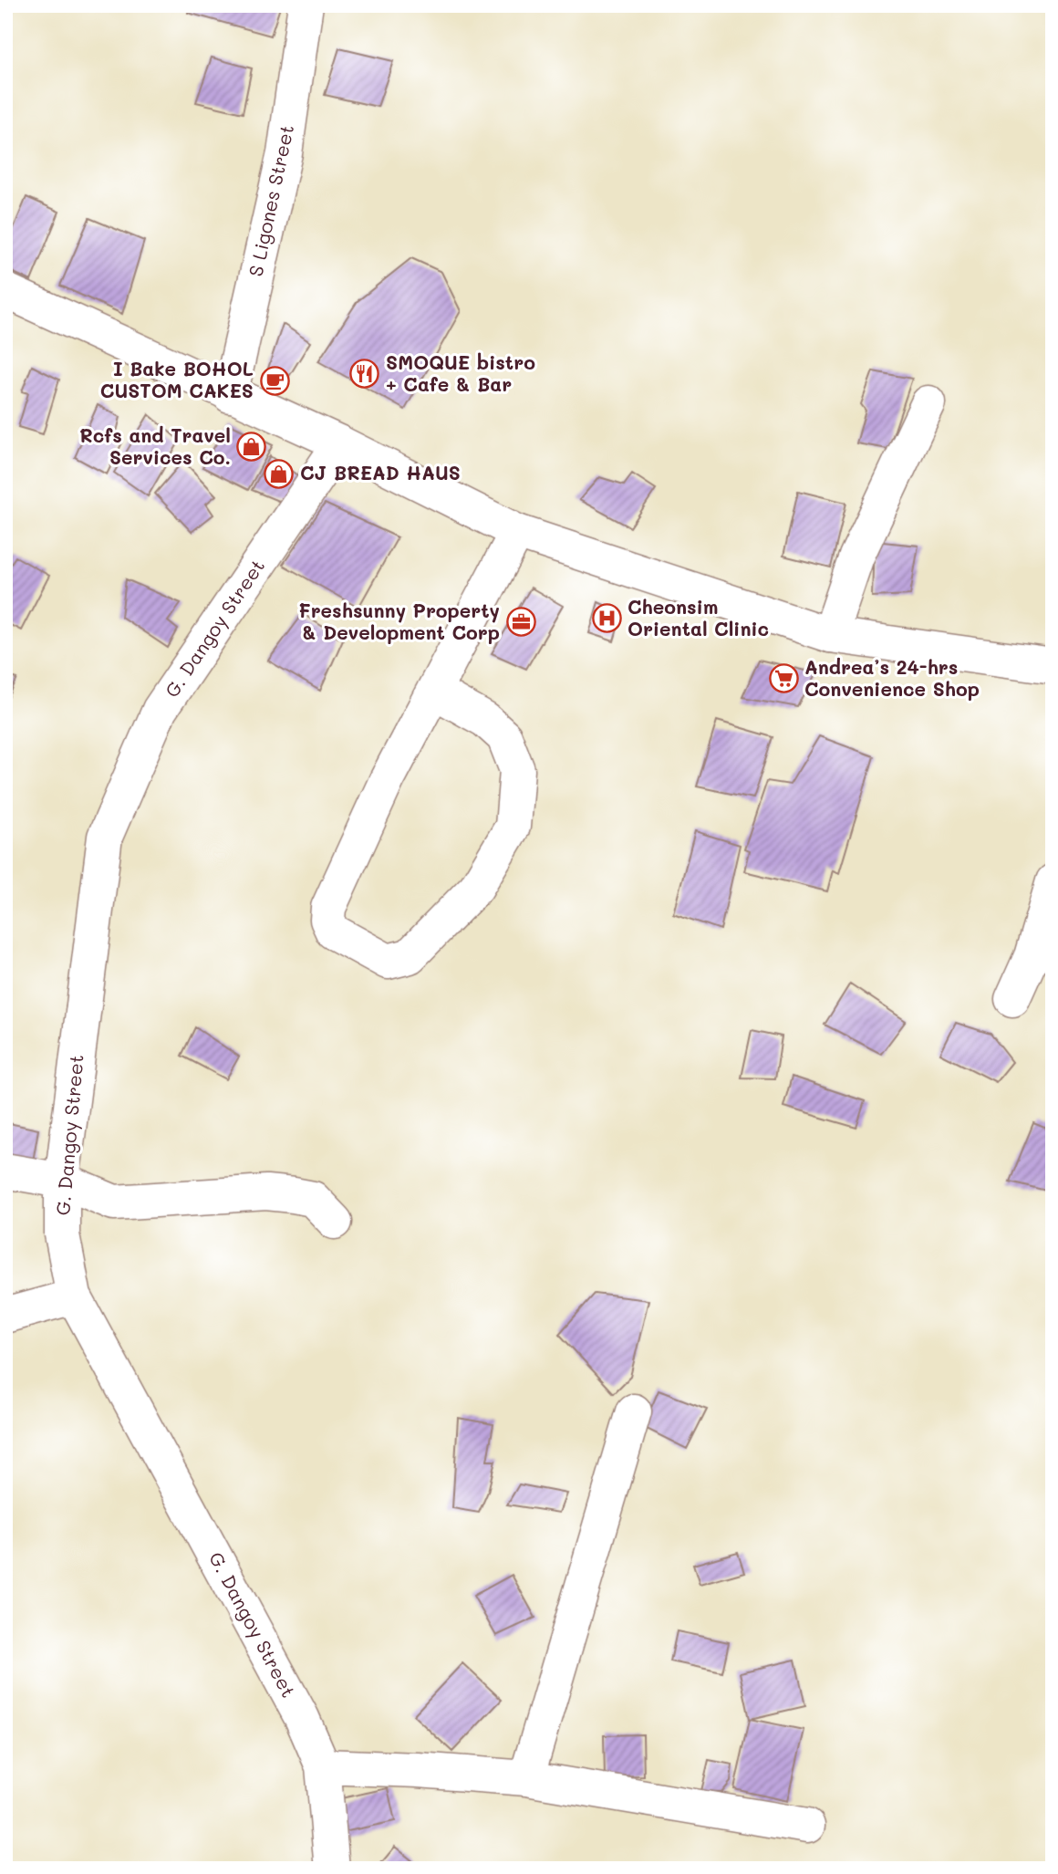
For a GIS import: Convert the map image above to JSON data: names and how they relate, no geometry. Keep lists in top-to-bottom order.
{
  "streets": {
    "street": ["S Ligones Street", "G. Dangoy Street"]
  },
  "places": {
    "restaurant": ["SMOQUE bistro + Cafe & Bar"],
    "cafe": ["I Bake BOHOL CUSTOM CAKES"],
    "shop": ["Rcfs and Travel Services Co.", "CJ BREAD HAUS"],
    "hospital": ["Cheonsim Oriental Clinic"],
    "office": ["Freshsunny Property & Development Corp"],
    "supermarket": ["Andrea’s 24-hrs Convenience Shop"]
  }
}
